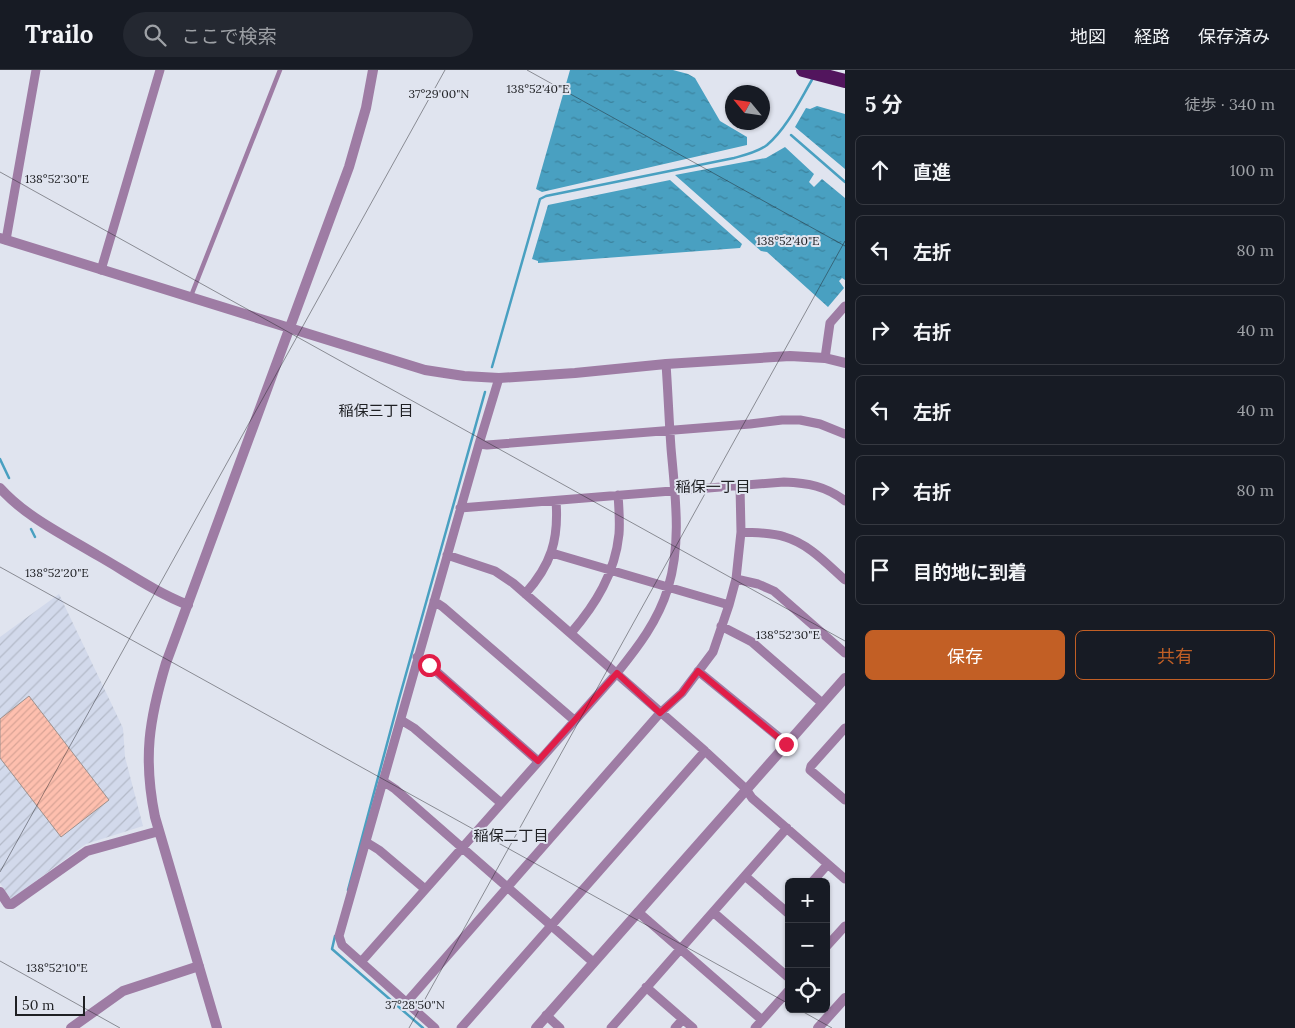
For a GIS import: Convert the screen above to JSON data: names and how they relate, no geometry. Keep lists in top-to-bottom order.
{
  "districts": ["稲保三丁目", "稲保一丁目", "稲保二丁目"],
  "scale_bar": "50 m",
  "north": "top left",
  "page": {
    "header": "Trailo",
    "search": "ここで検索",
    "nav": ["地図", "経路", "保存済み"],
    "heading": ["5 分", "徒歩 · 340 m"],
    "list": [
      ["直進", "100 m"],
      ["左折", "80 m"],
      ["右折", "40 m"],
      ["左折", "40 m"],
      ["右折", "80 m"],
      "目的地に到着"
    ],
    "buttons": ["保存", "共有"],
    "map_buttons": ["+", "−"],
    "scale": "50 m"
  },
  "coordinates": [
    "138°52'40\"E",
    "37°29'00\"N",
    "138°52'30\"E",
    "138°52'20\"E",
    "138°52'10\"E",
    "37°28'50\"N"
  ]
}
